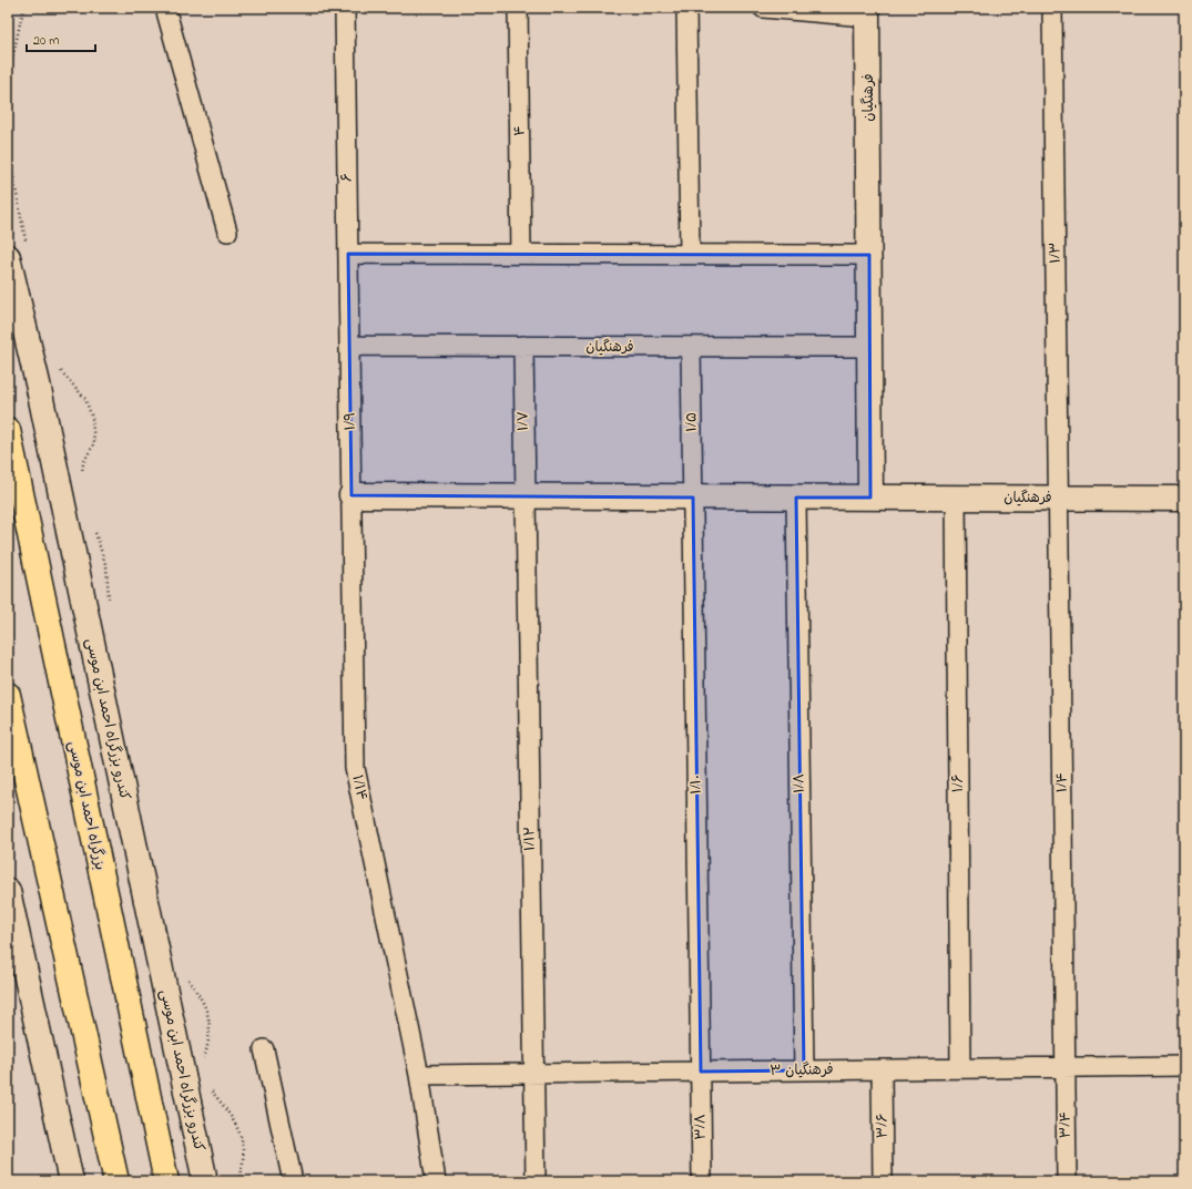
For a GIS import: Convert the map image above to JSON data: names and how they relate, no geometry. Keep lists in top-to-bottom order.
{
  "streets": {
    "highway": ["بزرگراه احمد ابن موسی"],
    "street": [
      "فرهنگیان",
      "۴",
      "۶",
      "۱/۳",
      "۱/۹",
      "۱/۷",
      "۱/۵",
      "کندرو بزرگراه احمد ابن موسی",
      "۱/۴",
      "۱/۸",
      "۱/۶",
      "۱/۱۰",
      "۱/۱۴",
      "۱/۱۲",
      "فرهنگیان ۳",
      "۳/۴",
      "۳/۶",
      "۳/۸"
    ]
  },
  "crossings": [
    ["فرهنگیان", "۶"],
    ["فرهنگیان", "۱/۳"],
    ["فرهنگیان", "۱/۹"],
    ["فرهنگیان", "۱/۷"],
    ["فرهنگیان", "۱/۵"],
    ["فرهنگیان", "۱/۴"],
    ["فرهنگیان", "۱/۸"],
    ["فرهنگیان", "۱/۶"],
    ["فرهنگیان", "۱/۱۰"],
    ["فرهنگیان", "۱/۱۴"],
    ["فرهنگیان", "۱/۱۲"],
    ["۶", "۱/۹"],
    ["۱/۳", "۱/۴"],
    ["۱/۹", "۱/۱۴"],
    ["۱/۷", "۱/۱۲"],
    ["۱/۵", "۱/۱۰"],
    ["۱/۴", "فرهنگیان ۳"],
    ["۱/۴", "۳/۴"],
    ["۱/۸", "فرهنگیان ۳"],
    ["۱/۶", "فرهنگیان ۳"],
    ["۱/۱۰", "فرهنگیان ۳"],
    ["۱/۱۰", "۳/۸"],
    ["۱/۱۴", "فرهنگیان ۳"],
    ["۱/۱۲", "فرهنگیان ۳"],
    ["فرهنگیان ۳", "۳/۴"],
    ["فرهنگیان ۳", "۳/۶"],
    ["فرهنگیان ۳", "۳/۸"]
  ],
  "scale_bar": "20 m"
}
